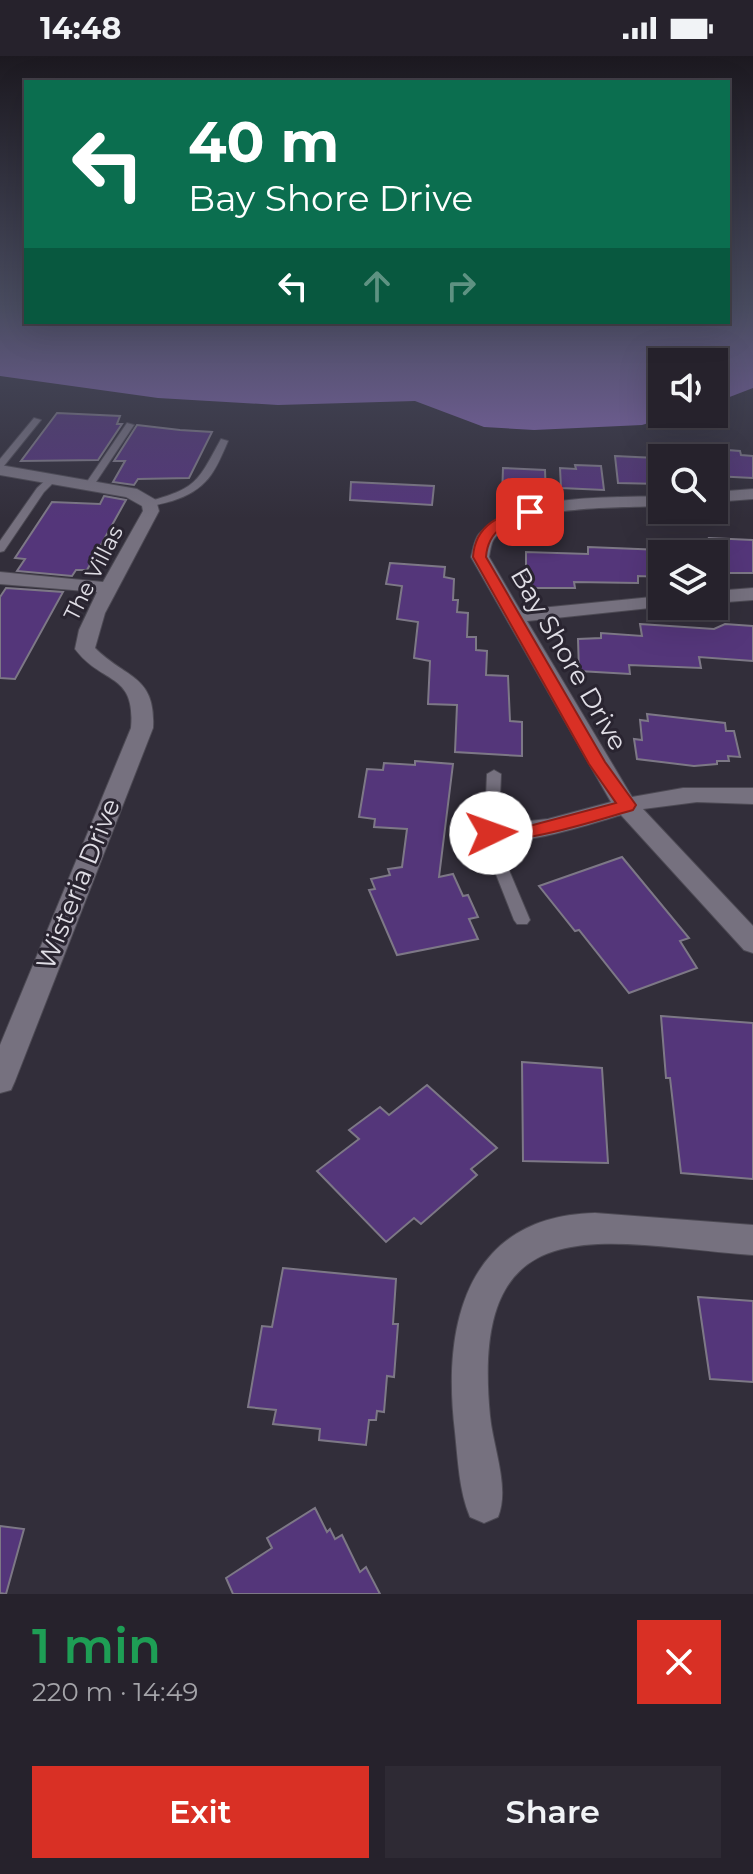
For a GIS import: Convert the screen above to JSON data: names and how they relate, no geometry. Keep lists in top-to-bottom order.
{
  "streets": {
    "street": ["The Villas", "Bay Shore Drive", "Wisteria Drive"]
  },
  "crossings": [
    ["The Villas", "Wisteria Drive"]
  ],
  "page": {
    "status": "14:48",
    "turn": ["40 m", "Bay Shore Drive"],
    "heading": ["1 min", "220 m · 14:49"],
    "buttons": ["Exit", "Share"]
  }
}
